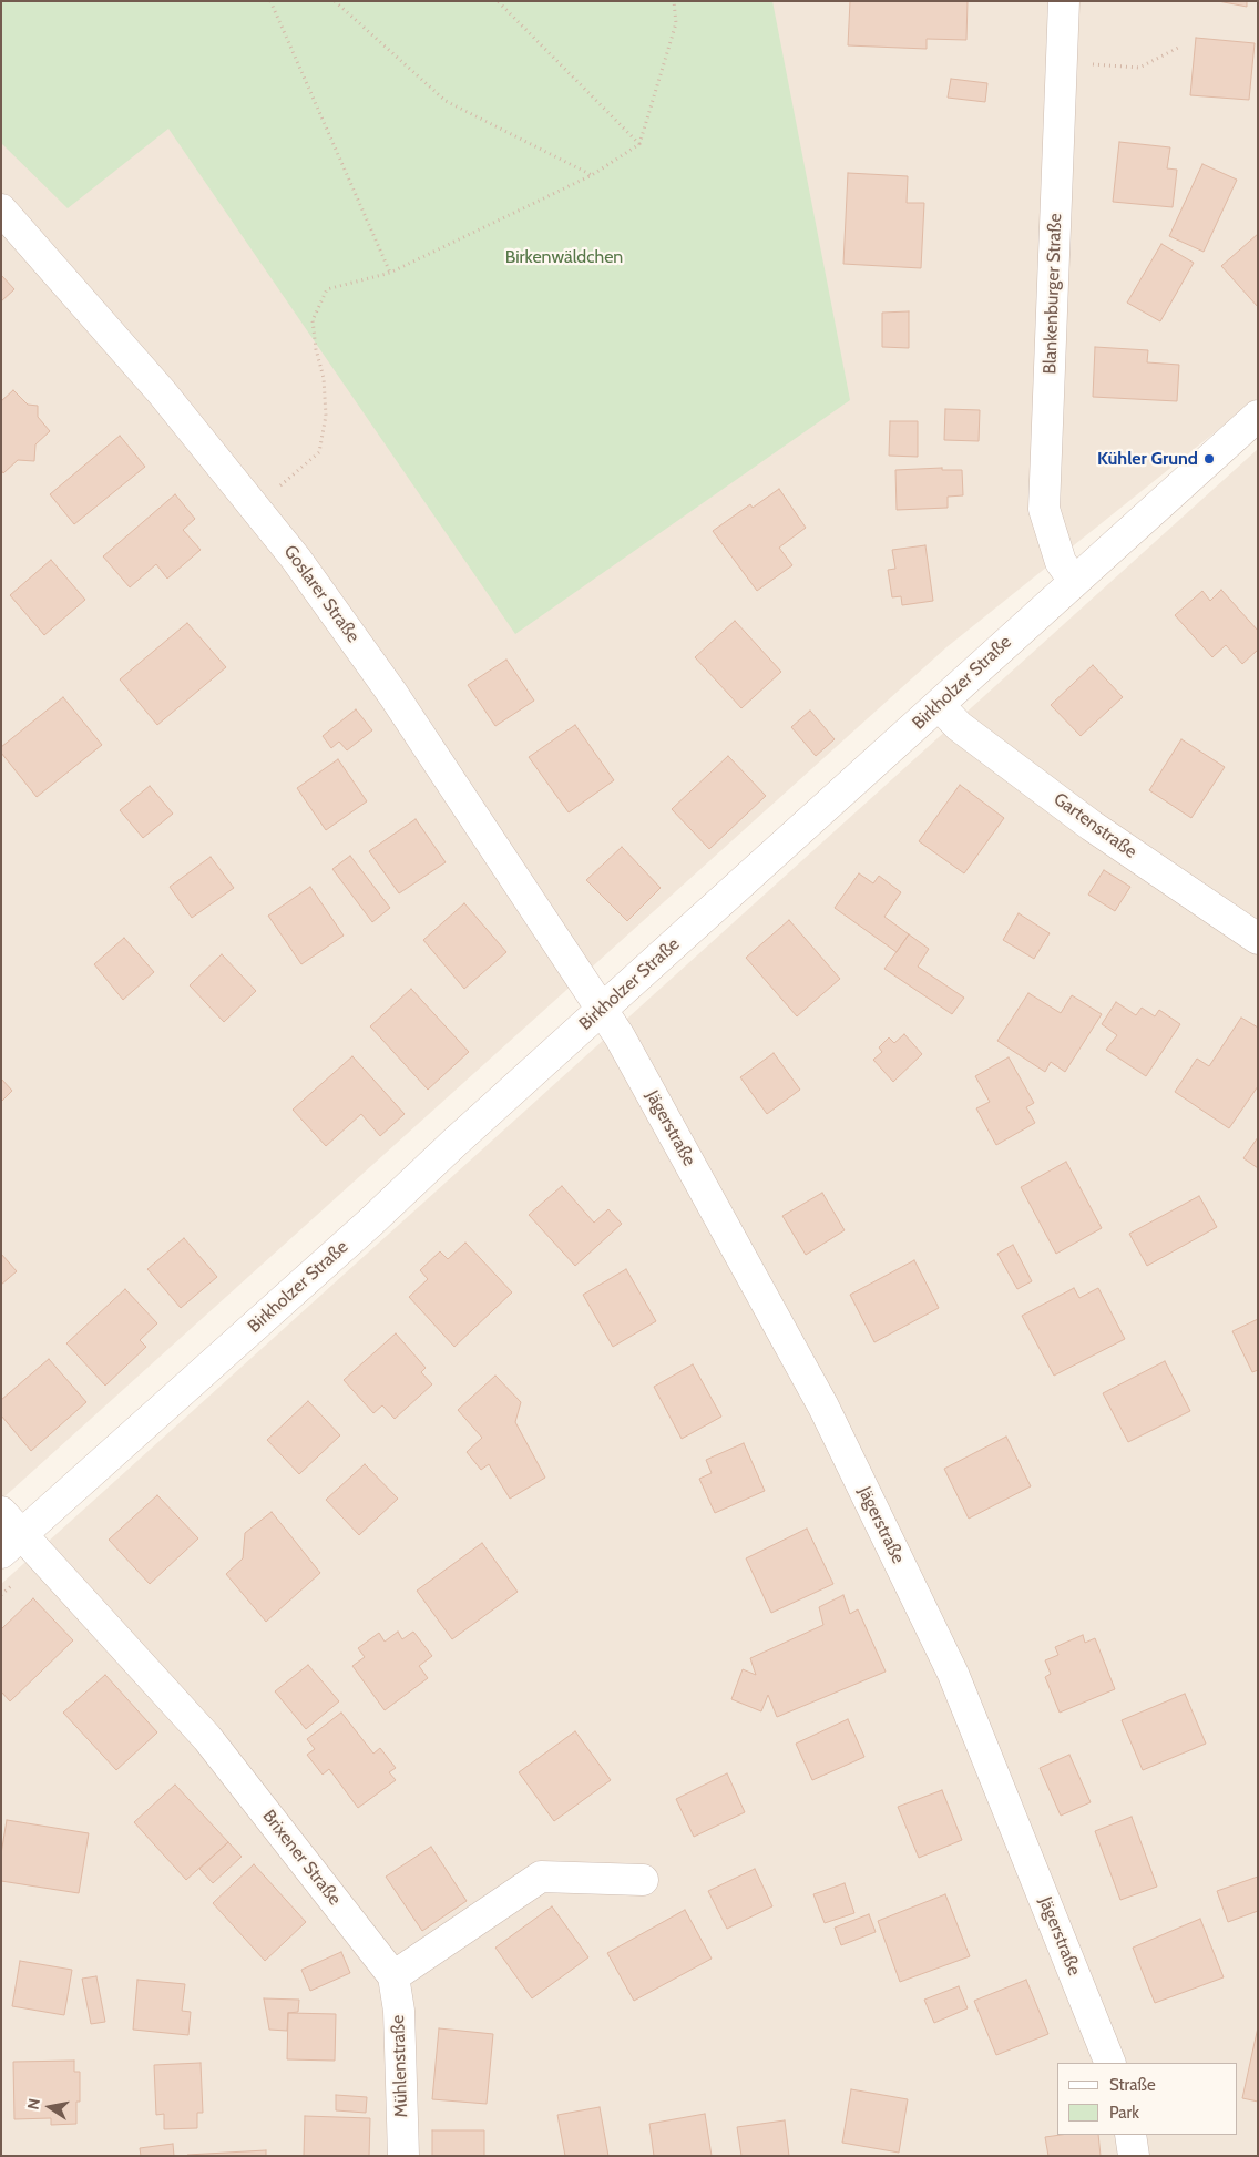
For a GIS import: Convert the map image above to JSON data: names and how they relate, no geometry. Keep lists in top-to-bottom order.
{
  "streets": {
    "street": [
      "Blankenburger Straße",
      "Goslarer Straße",
      "Birkholzer Straße",
      "Gartenstraße",
      "Jägerstraße",
      "Brixener Straße",
      "Mühlenstraße"
    ]
  },
  "crossings": [
    ["Blankenburger Straße", "Birkholzer Straße"],
    ["Goslarer Straße", "Birkholzer Straße"],
    ["Goslarer Straße", "Jägerstraße"],
    ["Birkholzer Straße", "Gartenstraße"],
    ["Birkholzer Straße", "Jägerstraße"],
    ["Birkholzer Straße", "Brixener Straße"],
    ["Brixener Straße", "Mühlenstraße"]
  ],
  "parks": ["Birkenwäldchen"],
  "places": ["Kühler Grund"],
  "legend": ["Straße", "Park"],
  "north": "left"
}
